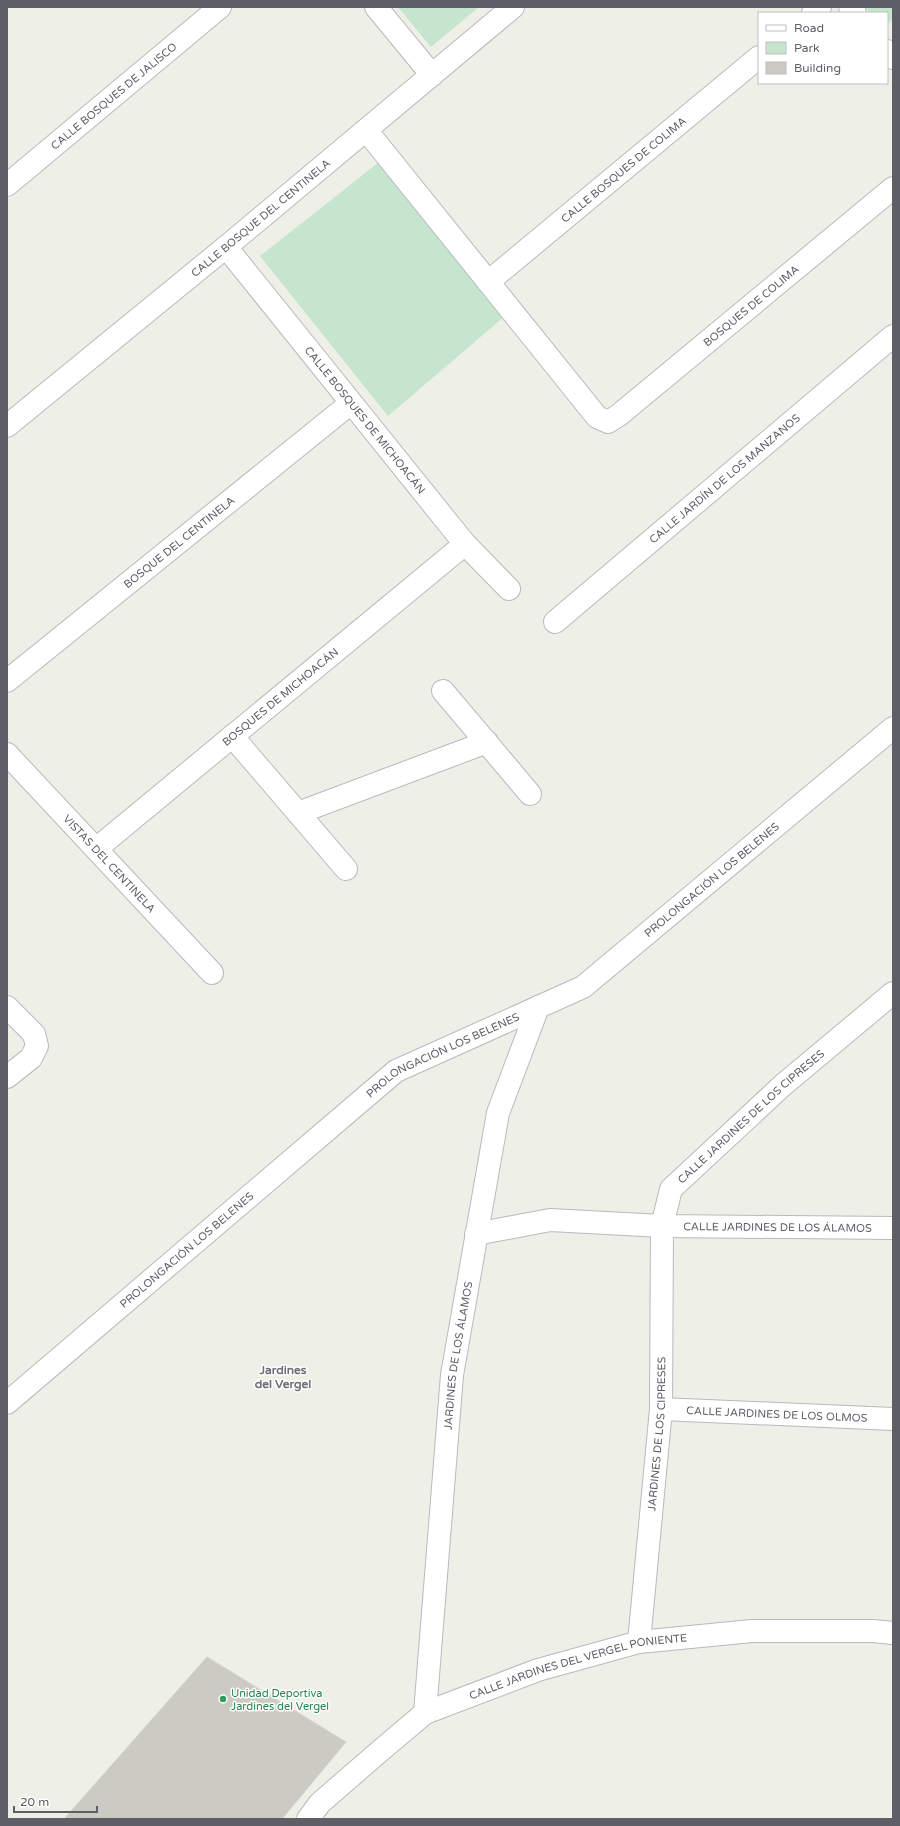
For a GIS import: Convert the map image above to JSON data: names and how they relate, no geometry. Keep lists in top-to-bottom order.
{
  "streets": {
    "street": [
      "CALLE BOSQUES DE JALISCO",
      "CALLE BOSQUES DE COLIMA",
      "CALLE BOSQUE DEL CENTINELA",
      "BOSQUES DE COLIMA",
      "CALLE BOSQUES DE MICHOACÁN",
      "CALLE JARDÍN DE LOS MANZANOS",
      "BOSQUE DEL CENTINELA",
      "BOSQUES DE MICHOACÁN",
      "VISTAS DEL CENTINELA",
      "PROLONGACIÓN LOS BELENES",
      "CALLE JARDINES DE LOS CIPRESES",
      "CALLE JARDINES DE LOS ÁLAMOS",
      "JARDINES DE LOS ÁLAMOS",
      "CALLE JARDINES DE LOS OLMOS",
      "JARDINES DE LOS CIPRESES",
      "CALLE JARDINES DEL VERGEL PONIENTE"
    ]
  },
  "crossings": [
    ["CALLE BOSQUES DE COLIMA", "BOSQUES DE COLIMA"],
    ["CALLE BOSQUE DEL CENTINELA", "CALLE BOSQUES DE MICHOACÁN"],
    ["CALLE BOSQUES DE MICHOACÁN", "BOSQUE DEL CENTINELA"],
    ["CALLE BOSQUES DE MICHOACÁN", "BOSQUES DE MICHOACÁN"],
    ["BOSQUES DE MICHOACÁN", "VISTAS DEL CENTINELA"],
    ["PROLONGACIÓN LOS BELENES", "JARDINES DE LOS ÁLAMOS"],
    ["CALLE JARDINES DE LOS CIPRESES", "CALLE JARDINES DE LOS ÁLAMOS"],
    ["CALLE JARDINES DE LOS CIPRESES", "JARDINES DE LOS CIPRESES"],
    ["CALLE JARDINES DE LOS ÁLAMOS", "JARDINES DE LOS CIPRESES"],
    ["JARDINES DE LOS ÁLAMOS", "CALLE JARDINES DEL VERGEL PONIENTE"],
    ["CALLE JARDINES DE LOS OLMOS", "JARDINES DE LOS CIPRESES"],
    ["JARDINES DE LOS CIPRESES", "CALLE JARDINES DEL VERGEL PONIENTE"]
  ],
  "districts": ["Jardines del Vergel"],
  "places": ["Unidad Deportiva Jardines del Vergel"],
  "legend": ["Road", "Park", "Building"],
  "scale_bar": "20 m"
}
